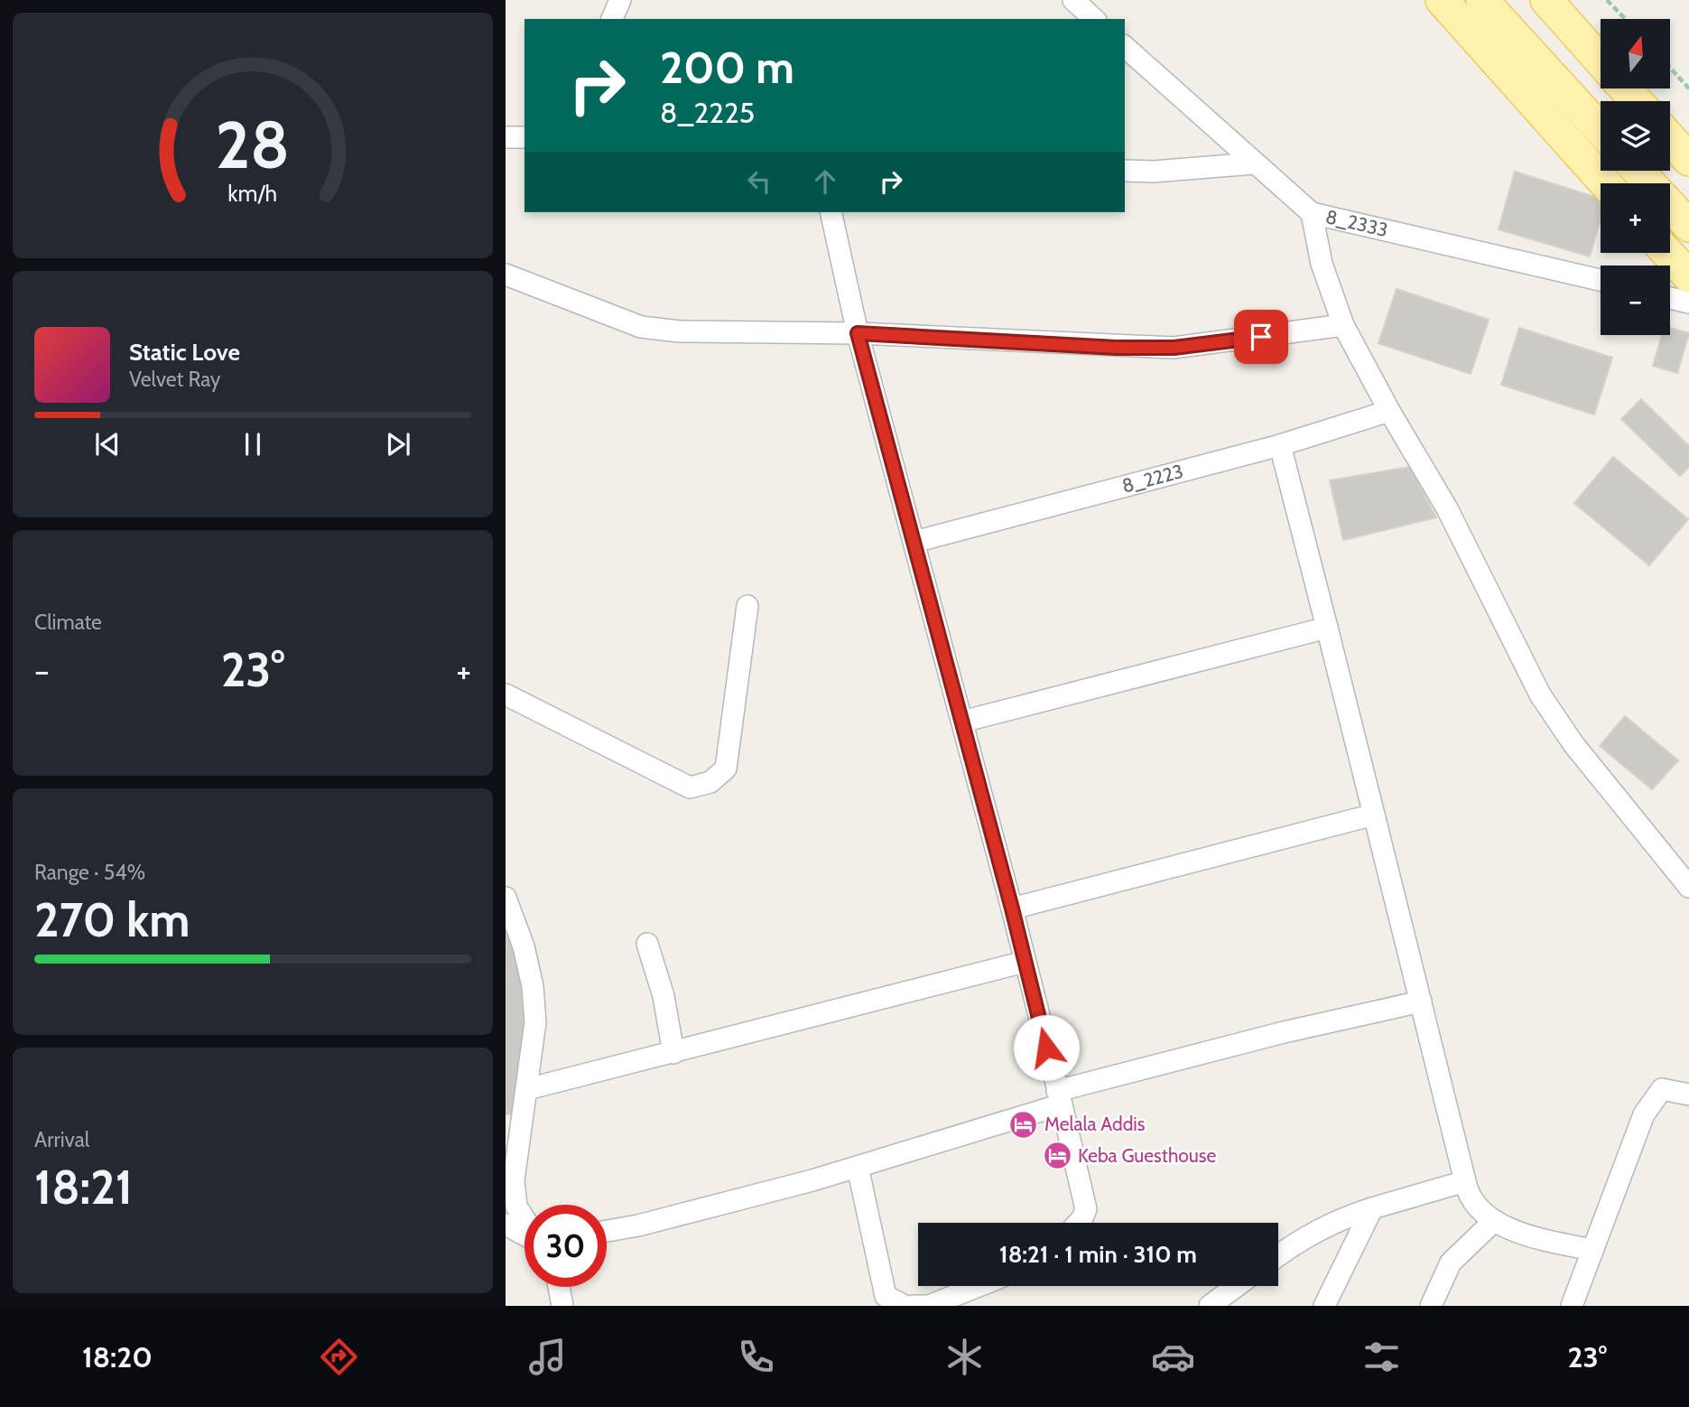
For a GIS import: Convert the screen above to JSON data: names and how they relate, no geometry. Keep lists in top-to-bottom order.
{
  "streets": {
    "street": ["8_2333", "8_2223"]
  },
  "places": {
    "hotel": ["Melala Addis", "Keba Guesthouse"]
  },
  "north": "top",
  "page": {
    "map_buttons": ["+", "−"],
    "turn": ["200 m", "8_2225"],
    "song": ["Static Love", "Velvet Ray"],
    "tile": [
      "Climate",
      ["Range · 54%", "270 km"],
      ["Arrival", "18:21"]
    ],
    "heat": ["−", "23°", "+"],
    "limit": "30",
    "trip": "18:21 · 1 min · 310 m",
    "tabs": ["18:20", "23°"],
    "gauge": ["28", "km/h"]
  }
}
